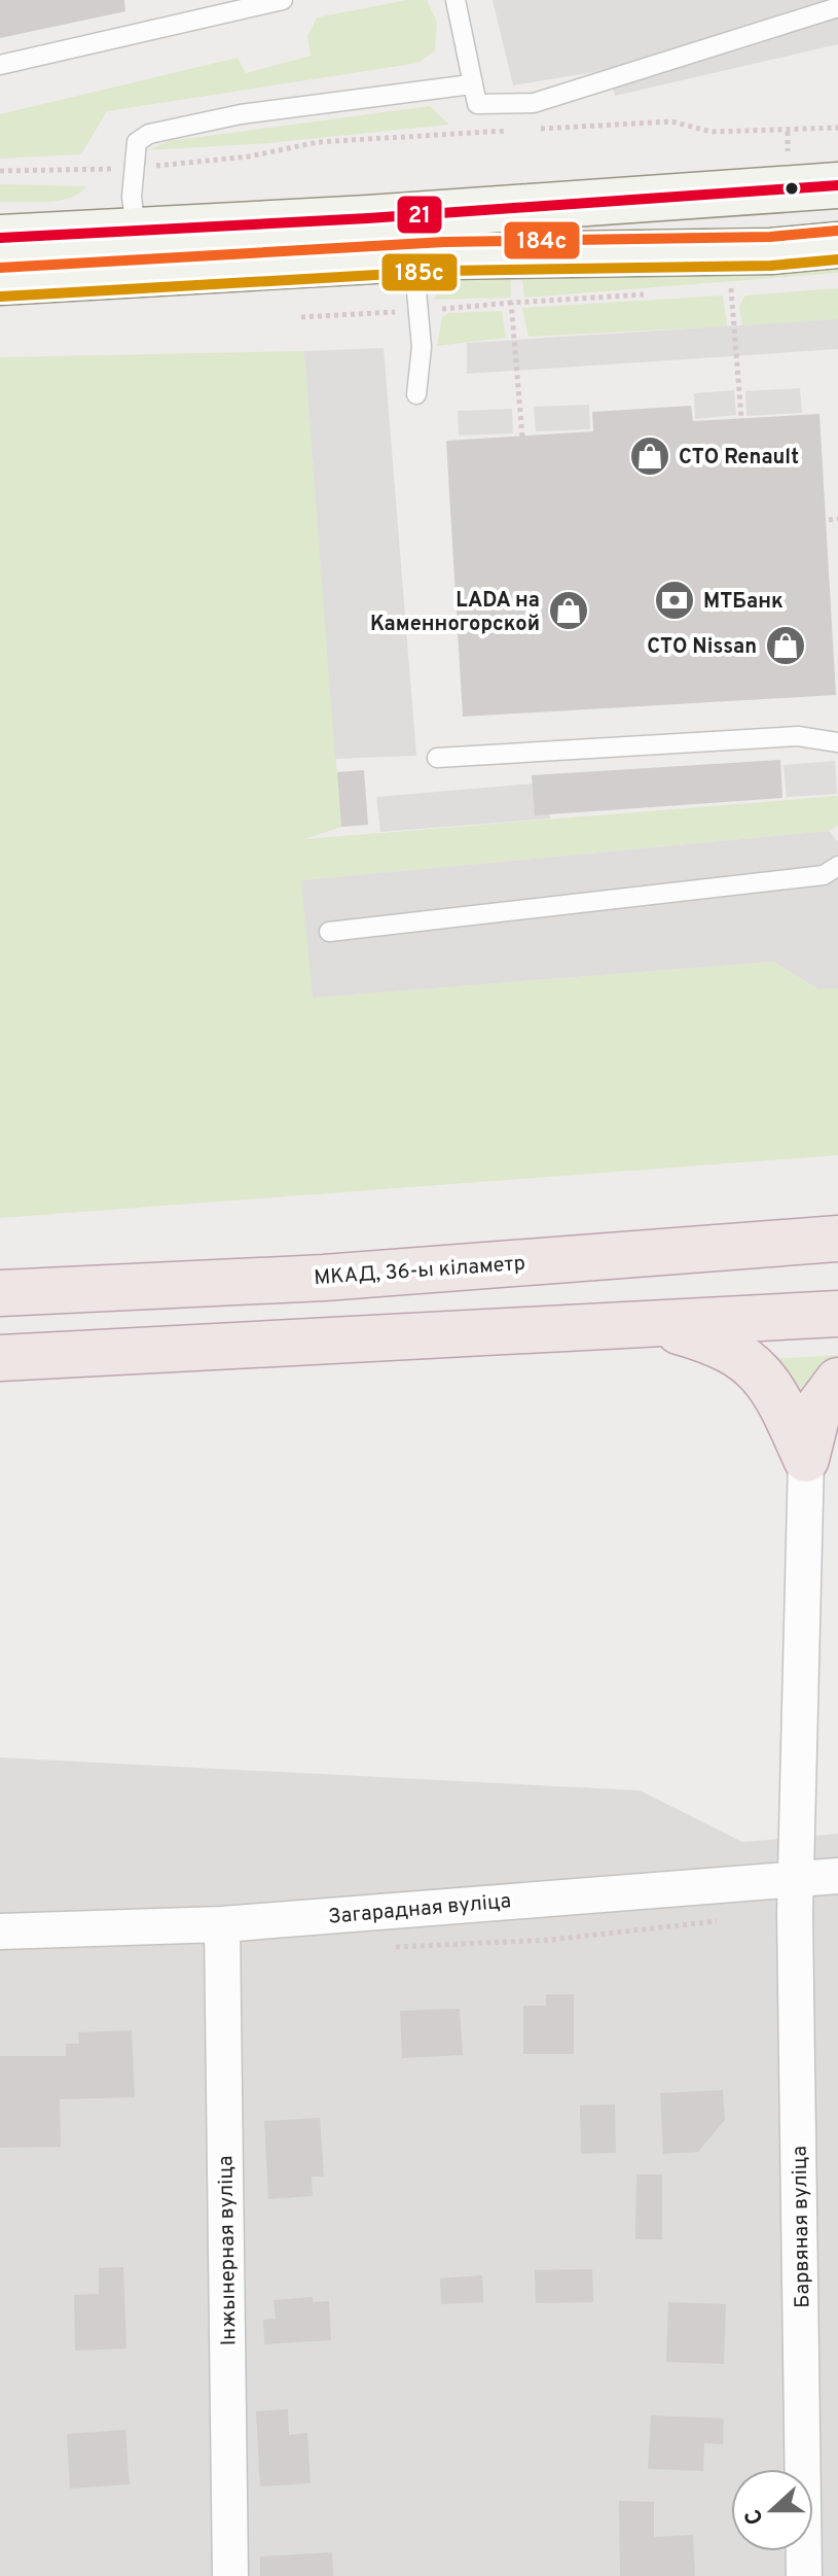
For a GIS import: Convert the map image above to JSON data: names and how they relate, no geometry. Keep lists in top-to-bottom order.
{
  "streets": {
    "highway": ["МКАД, 36-ы кіламетр"],
    "street": ["Загарадная вуліца", "Барвяная вуліца", "Інжынерная вуліца"]
  },
  "crossings": [
    ["Загарадная вуліца", "Барвяная вуліца"],
    ["Загарадная вуліца", "Інжынерная вуліца"]
  ],
  "places": {
    "shop": ["СТО Renault", "LADA на Каменногорской", "СТО Nissan"],
    "bank": ["МТБанк"]
  },
  "lines": ["transit line 21", "transit line 184с", "transit line 185с"],
  "north": "left"
}
